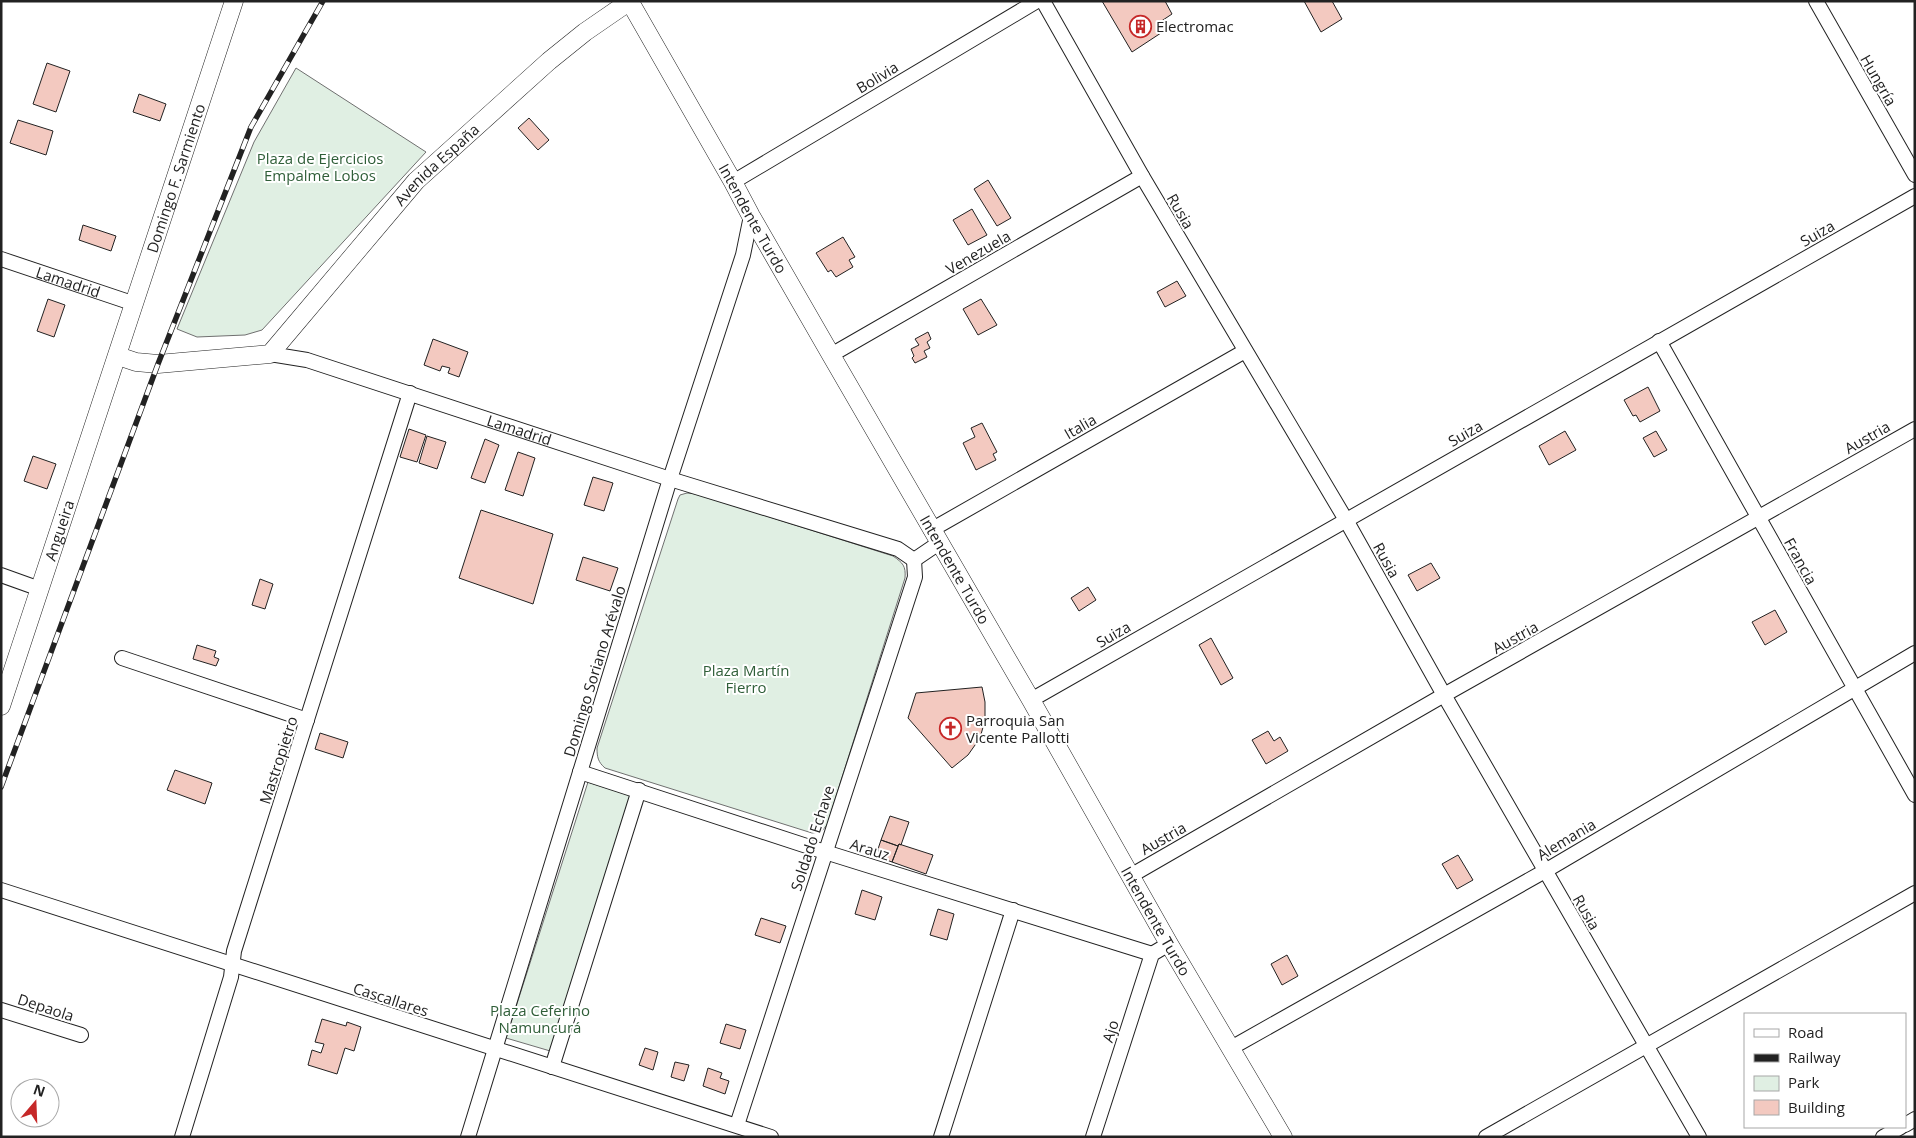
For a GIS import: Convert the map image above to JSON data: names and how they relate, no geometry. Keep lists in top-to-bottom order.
{
  "streets": {
    "street": [
      "Bolivia",
      "Hungría",
      "Avenida España",
      "Domingo F. Sarmiento",
      "Rusia",
      "Intendente Turdo",
      "Suiza",
      "Venezuela",
      "Lamadrid",
      "Italia",
      "Austria",
      "Angueira",
      "Francia",
      "Domingo Soriano Arévalo",
      "Mastropietro",
      "Soldado Echave",
      "Alemania",
      "Arauz",
      "Cascallares",
      "Depaola",
      "Ajo"
    ]
  },
  "crossings": [
    ["Bolivia", "Intendente Turdo"],
    ["Avenida España", "Intendente Turdo"],
    ["Avenida España", "Lamadrid"],
    ["Domingo F. Sarmiento", "Lamadrid"],
    ["Domingo F. Sarmiento", "Angueira"],
    ["Rusia", "Suiza"],
    ["Rusia", "Venezuela"],
    ["Rusia", "Italia"],
    ["Rusia", "Austria"],
    ["Rusia", "Alemania"],
    ["Intendente Turdo", "Suiza"],
    ["Intendente Turdo", "Venezuela"],
    ["Intendente Turdo", "Italia"],
    ["Intendente Turdo", "Austria"],
    ["Intendente Turdo", "Domingo Soriano Arévalo"],
    ["Intendente Turdo", "Alemania"],
    ["Suiza", "Francia"],
    ["Lamadrid", "Italia"],
    ["Lamadrid", "Angueira"],
    ["Lamadrid", "Domingo Soriano Arévalo"],
    ["Lamadrid", "Mastropietro"],
    ["Lamadrid", "Soldado Echave"],
    ["Italia", "Soldado Echave"],
    ["Austria", "Francia"],
    ["Francia", "Alemania"],
    ["Domingo Soriano Arévalo", "Arauz"],
    ["Domingo Soriano Arévalo", "Cascallares"],
    ["Mastropietro", "Cascallares"],
    ["Soldado Echave", "Arauz"],
    ["Soldado Echave", "Cascallares"],
    ["Arauz", "Ajo"]
  ],
  "parks": ["Plaza de Ejercicios Empalme Lobos", "Plaza Martín Fierro", "Plaza Ceferino Namuncurá"],
  "places": {
    "building": ["Electromac"],
    "church": ["Parroquia San Vicente Pallotti"]
  },
  "legend": [
    "Road",
    "Railway",
    "Park",
    "Building"
  ],
  "north": "top"
}
